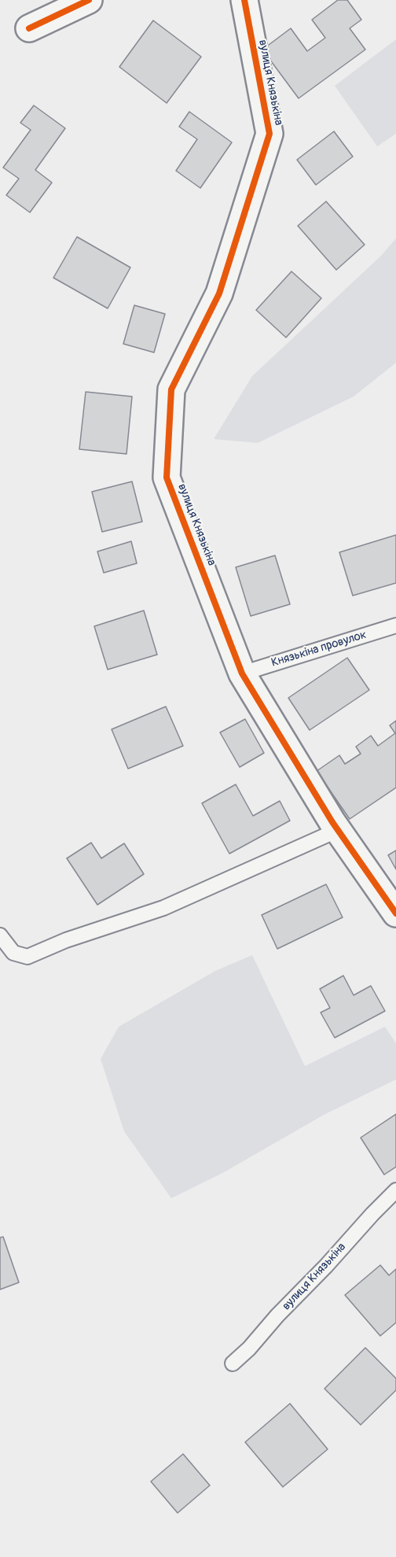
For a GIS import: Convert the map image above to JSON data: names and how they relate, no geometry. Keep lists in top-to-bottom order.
{
  "streets": {
    "street": ["вулиця Князькіна"],
    "lane": ["Князькіна провулок"]
  },
  "crossings": [
    ["вулиця Князькіна", "Князькіна провулок"]
  ]
}
